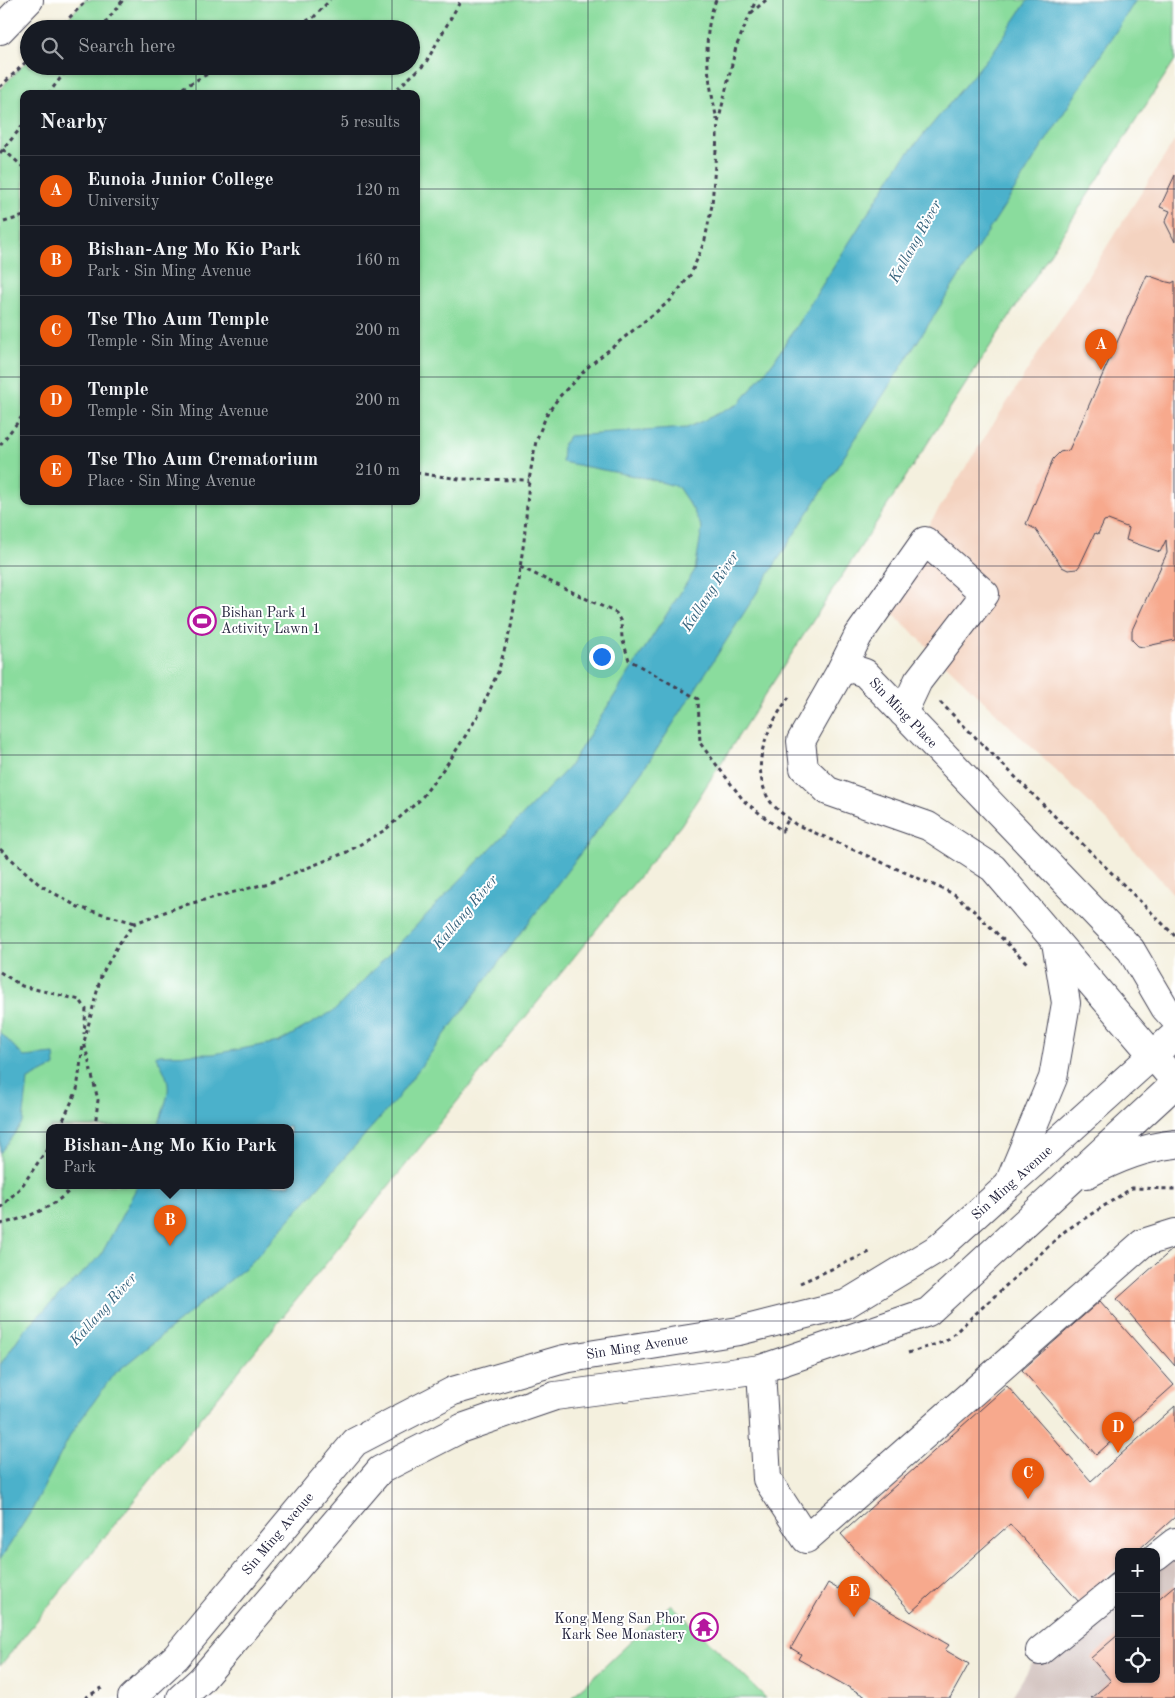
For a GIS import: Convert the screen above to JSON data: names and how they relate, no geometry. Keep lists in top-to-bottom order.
{
  "streets": {
    "main road": ["Sin Ming Place", "Sin Ming Avenue"]
  },
  "water": ["Kallang River"],
  "places": {
    "sports": ["Bishan Park 1 Activity Lawn 1"],
    "temple": ["Kong Meng San Phor Kark See Monastery"]
  },
  "page": {
    "search": "Search here",
    "heading": ["Nearby", "5 results"],
    "list": [
      {
        "mark": "A",
        "name": "Eunoia Junior College",
        "note": "University",
        "value": "120 m"
      },
      {
        "mark": "B",
        "name": "Bishan-Ang Mo Kio Park",
        "note": "Park · Sin Ming Avenue",
        "value": "160 m"
      },
      {
        "mark": "C",
        "name": "Tse Tho Aum Temple",
        "note": "Temple · Sin Ming Avenue",
        "value": "200 m"
      },
      {
        "mark": "D",
        "name": "Temple",
        "note": "Temple · Sin Ming Avenue",
        "value": "200 m"
      },
      {
        "mark": "E",
        "name": "Tse Tho Aum Crematorium",
        "note": "Place · Sin Ming Avenue",
        "value": "210 m"
      }
    ],
    "pins": [
      "A",
      "B",
      "D",
      "C",
      "E"
    ],
    "popup": ["Bishan-Ang Mo Kio Park", "Park"],
    "map_buttons": ["+", "−"]
  }
}
